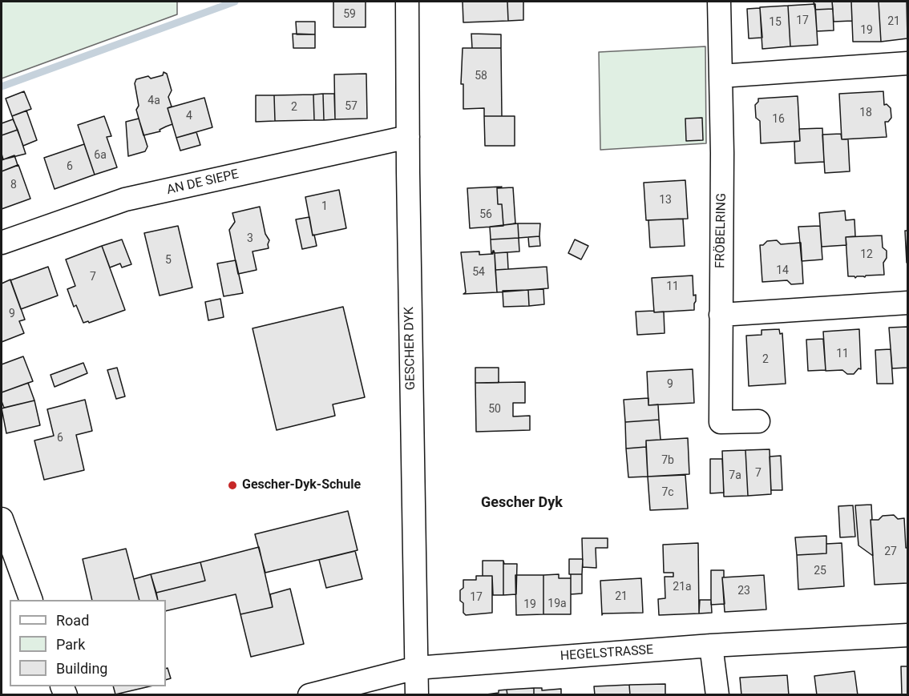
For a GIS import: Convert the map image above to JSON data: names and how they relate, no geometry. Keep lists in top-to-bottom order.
{
  "streets": {
    "street": [
      "AN DE SIEPE",
      "FRÖBELRING",
      "GESCHER DYK",
      "HEGELSTRASSE"
    ]
  },
  "crossings": [
    ["AN DE SIEPE", "GESCHER DYK"],
    ["GESCHER DYK", "HEGELSTRASSE"]
  ],
  "districts": ["Gescher Dyk"],
  "places": ["Gescher-Dyk-Schule"],
  "house_numbers": [
    "59",
    "17",
    "21",
    "15",
    "19",
    "58",
    "4a",
    "57",
    "2",
    "18",
    "4",
    "16",
    "6a",
    "6",
    "8",
    "13",
    "1",
    "56",
    "3",
    "12",
    "5",
    "14",
    "54",
    "7",
    "11",
    "9",
    "11",
    "2",
    "9",
    "50",
    "6",
    "7b",
    "7",
    "7a",
    "7c",
    "27",
    "25",
    "21a",
    "23",
    "21",
    "17",
    "19a",
    "19"
  ],
  "legend": ["Road", "Park", "Building"]
}
